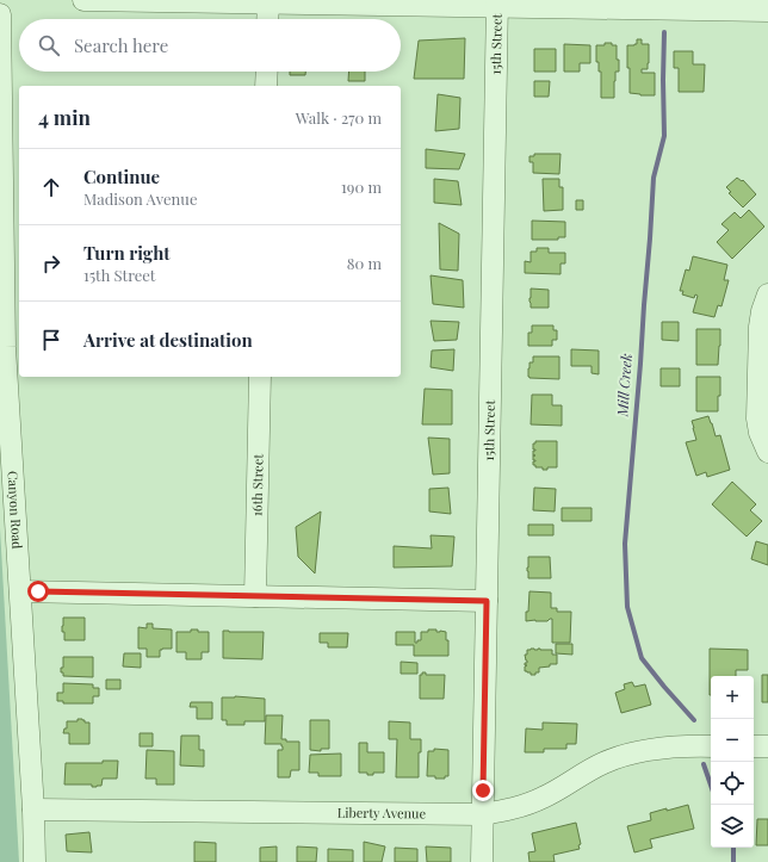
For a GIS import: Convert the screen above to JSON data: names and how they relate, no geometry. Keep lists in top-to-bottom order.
{
  "streets": {
    "street": [
      "15th Street",
      "16th Street",
      "Canyon Road",
      "Liberty Avenue"
    ]
  },
  "crossings": [
    ["15th Street", "Liberty Avenue"],
    ["Canyon Road", "Liberty Avenue"]
  ],
  "water": ["Mill Creek"],
  "page": {
    "search": "Search here",
    "heading": ["4 min", "Walk · 270 m"],
    "list": [
      ["Continue", "Madison Avenue", "190 m"],
      ["Turn right", "15th Street", "80 m"],
      "Arrive at destination"
    ],
    "map_buttons": ["+", "−"]
  }
}
